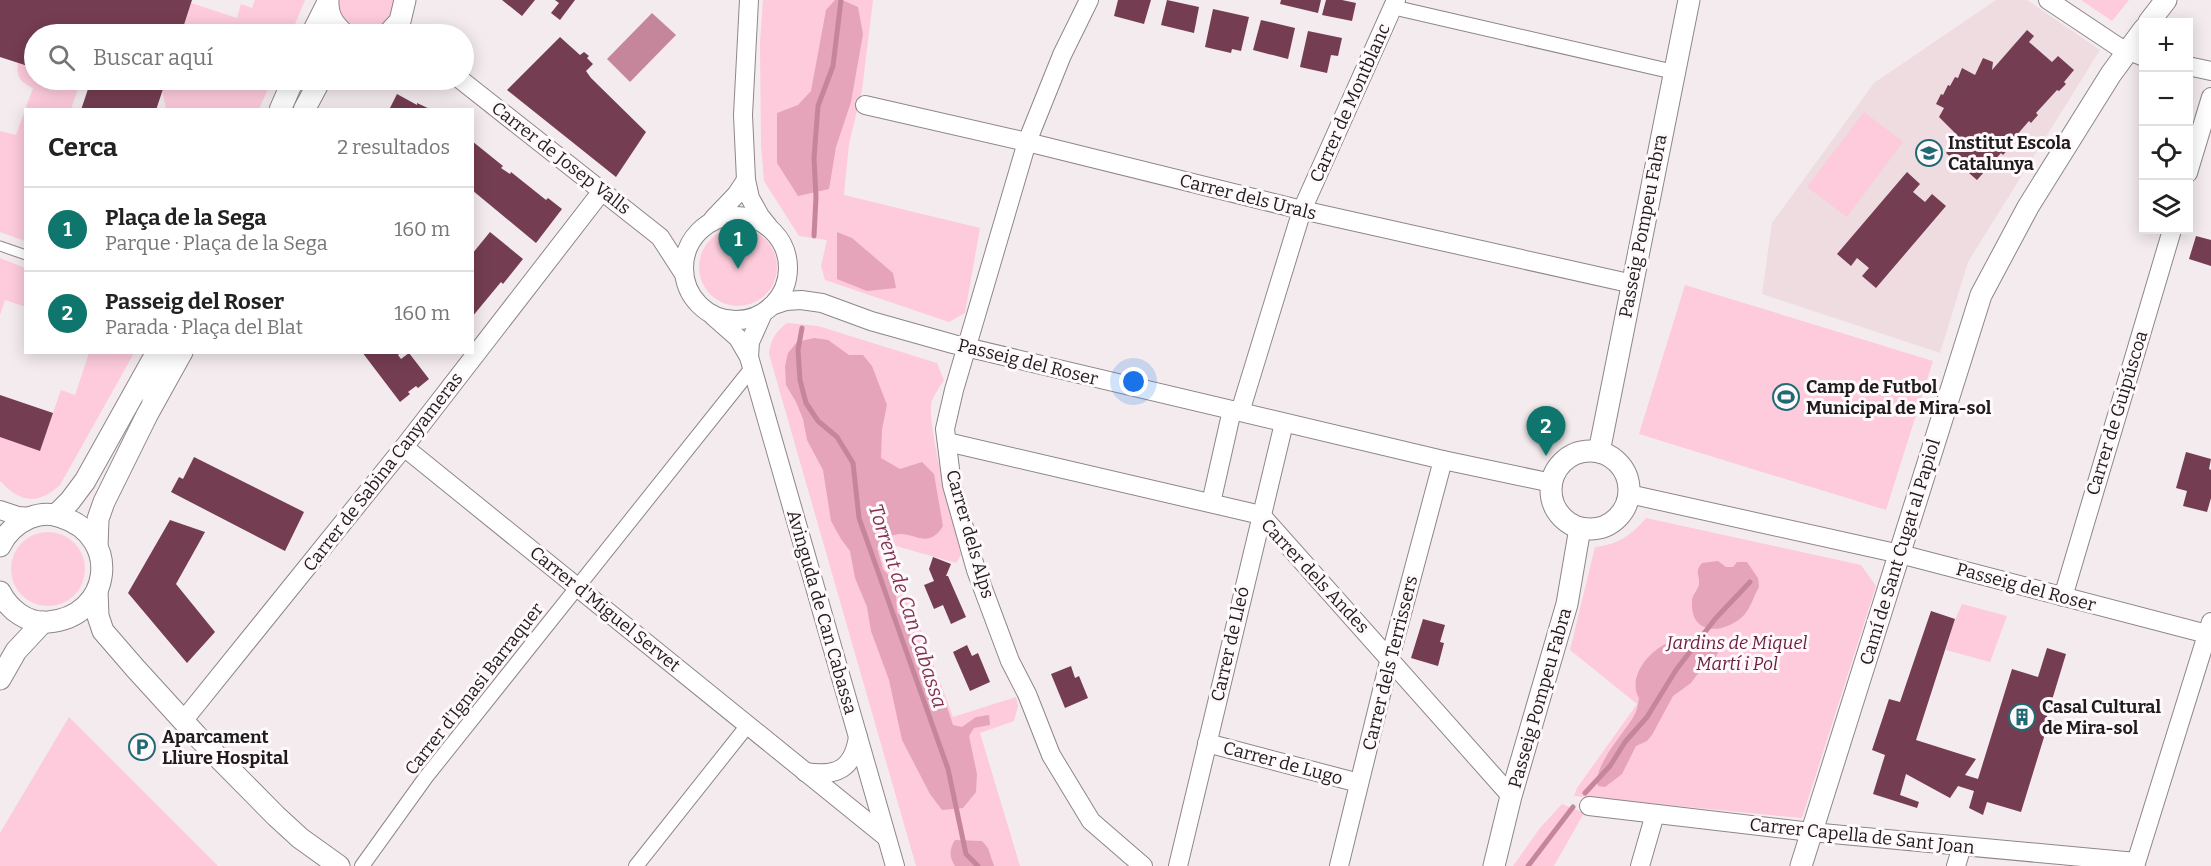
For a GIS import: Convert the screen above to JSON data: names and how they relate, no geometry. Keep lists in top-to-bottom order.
{
  "streets": {
    "street": [
      "Carrer de Montblanc",
      "Carrer de Josep Valls",
      "Carrer dels Urals",
      "Passeig Pompeu Fabra",
      "Passeig del Roser",
      "Carrer de Guipúscoa",
      "Carrer de Sabina Canyameras",
      "Carrer dels Alps",
      "Camí de Sant Cugat al Papiol",
      "Carrer dels Andes",
      "Carrer d'Miguel Servet",
      "Avinguda de Can Cabassa",
      "Carrer de Lleó",
      "Carrer dels Terrissers",
      "Carrer d'Ignasi Barraquer",
      "Carrer de Lugo",
      "Carrer Capella de Sant Joan"
    ]
  },
  "crossings": [
    ["Carrer de Montblanc", "Carrer dels Urals"],
    ["Carrer de Montblanc", "Passeig del Roser"],
    ["Carrer de Montblanc", "Carrer dels Andes"],
    ["Carrer de Josep Valls", "Passeig del Roser"],
    ["Carrer de Josep Valls", "Carrer de Sabina Canyameras"],
    ["Carrer de Josep Valls", "Avinguda de Can Cabassa"],
    ["Carrer dels Urals", "Passeig Pompeu Fabra"],
    ["Carrer dels Urals", "Carrer dels Alps"],
    ["Passeig Pompeu Fabra", "Passeig del Roser"],
    ["Passeig Pompeu Fabra", "Carrer dels Andes"],
    ["Passeig del Roser", "Carrer de Guipúscoa"],
    ["Passeig del Roser", "Carrer dels Alps"],
    ["Passeig del Roser", "Camí de Sant Cugat al Papiol"],
    ["Passeig del Roser", "Avinguda de Can Cabassa"],
    ["Passeig del Roser", "Carrer de Lleó"],
    ["Passeig del Roser", "Carrer dels Terrissers"],
    ["Carrer de Sabina Canyameras", "Carrer d'Miguel Servet"],
    ["Carrer dels Alps", "Carrer dels Andes"],
    ["Camí de Sant Cugat al Papiol", "Carrer Capella de Sant Joan"],
    ["Carrer dels Andes", "Carrer de Lleó"],
    ["Carrer dels Andes", "Carrer dels Terrissers"],
    ["Carrer d'Miguel Servet", "Avinguda de Can Cabassa"],
    ["Carrer d'Miguel Servet", "Carrer d'Ignasi Barraquer"],
    ["Avinguda de Can Cabassa", "Carrer d'Ignasi Barraquer"],
    ["Carrer de Lleó", "Carrer de Lugo"],
    ["Carrer dels Terrissers", "Carrer de Lugo"]
  ],
  "water": ["Torrent de Can Cabassa"],
  "parks": ["Jardins de Miquel Martí i Pol"],
  "places": {
    "school or university": ["Institut Escola Catalunya"],
    "sports": ["Camp de Futbol Municipal de Mira-sol"],
    "building": ["Casal Cultural de Mira-sol"],
    "parking": ["Aparcament Lliure Hospital"]
  },
  "page": {
    "map_buttons": ["+", "−"],
    "search": "Buscar aquí",
    "heading": ["Cerca", "2 resultados"],
    "list": [
      {
        "mark": "1",
        "name": "Plaça de la Sega",
        "note": "Parque · Plaça de la Sega",
        "value": "160 m"
      },
      {
        "mark": "2",
        "name": "Passeig del Roser",
        "note": "Parada · Plaça del Blat",
        "value": "160 m"
      }
    ],
    "pins": ["1", "2"]
  }
}
